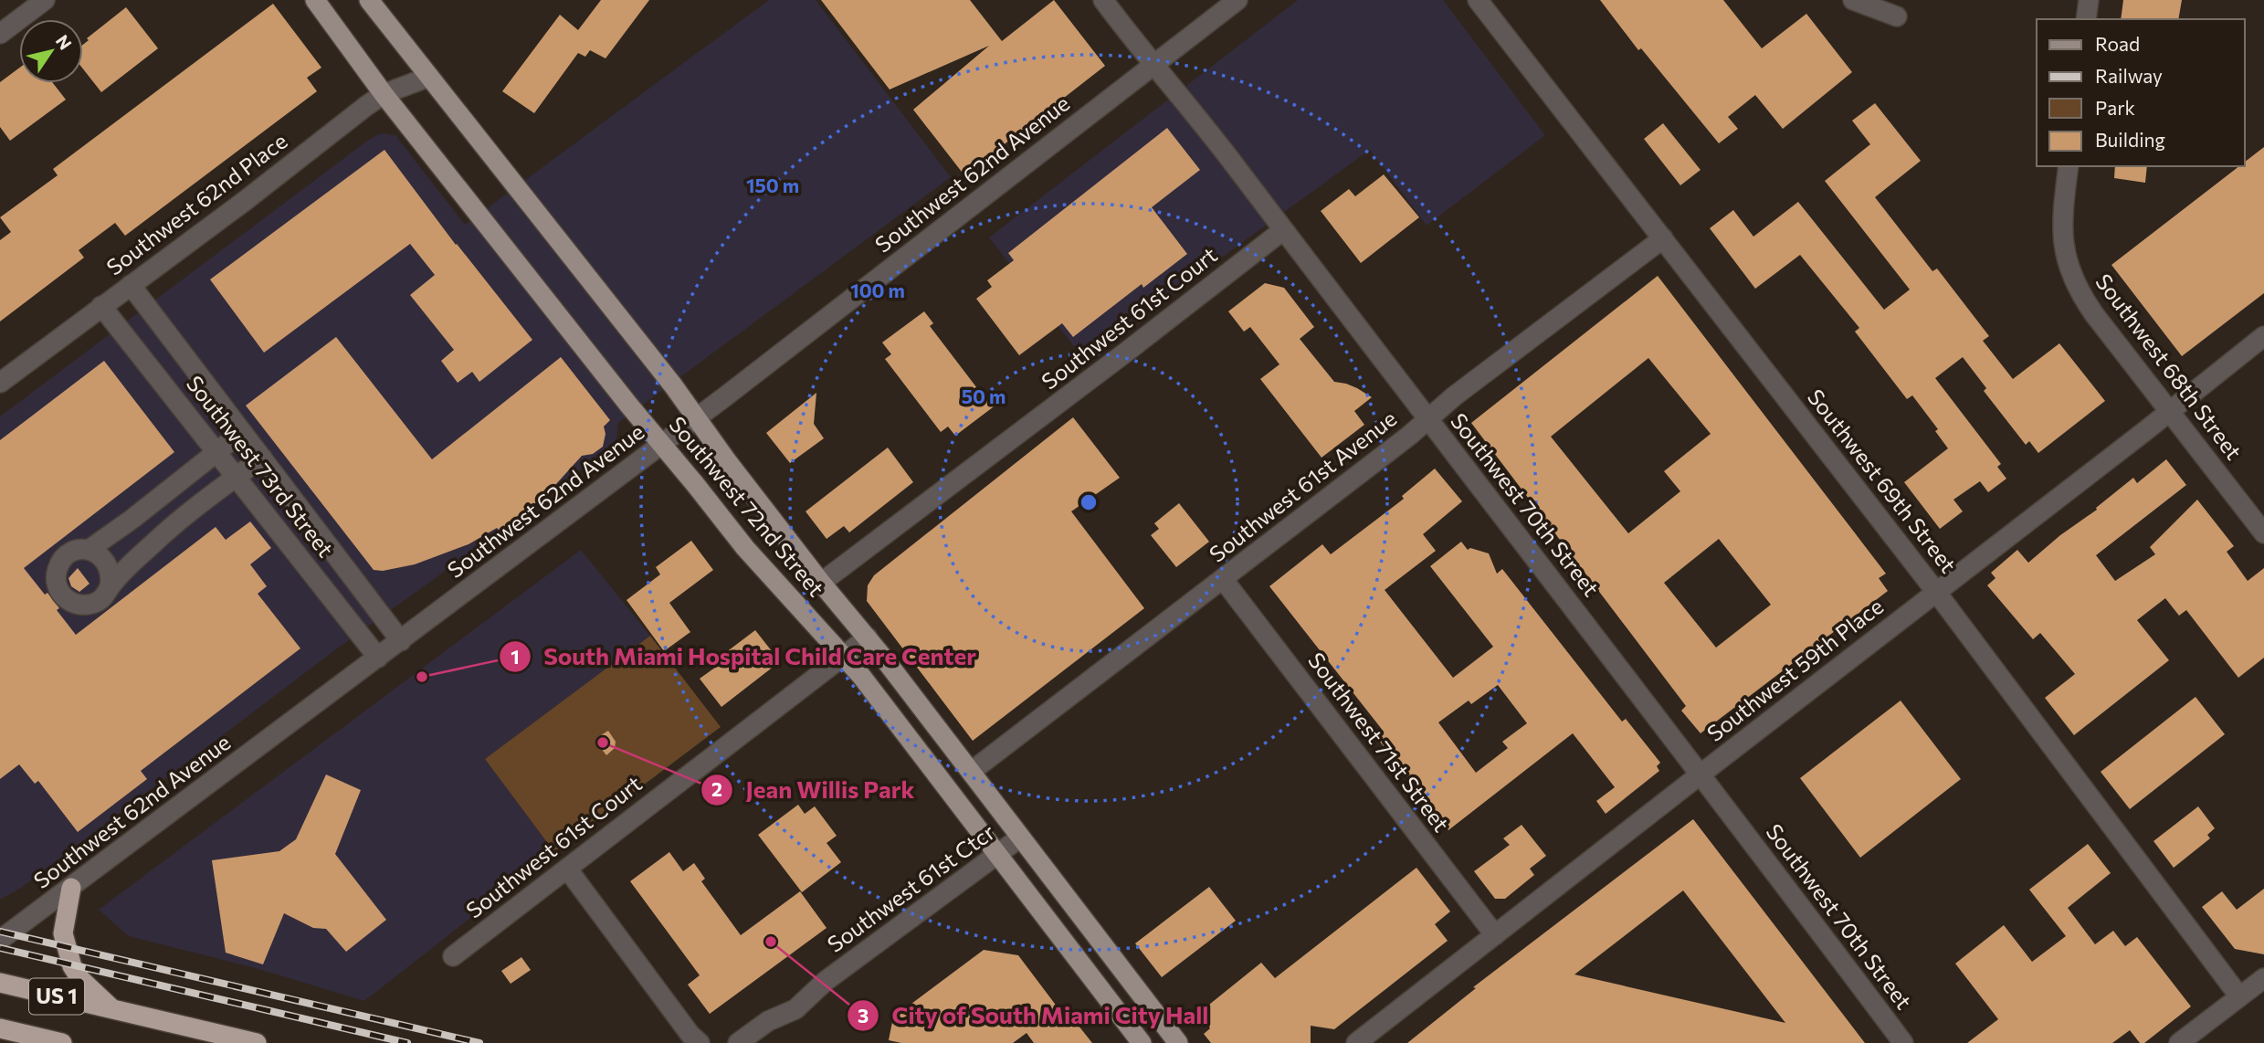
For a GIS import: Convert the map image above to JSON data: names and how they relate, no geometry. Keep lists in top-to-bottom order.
{
  "streets": {
    "highway": ["US 1"],
    "main road": ["Southwest 72nd Street"],
    "street": [
      "Southwest 62nd Avenue",
      "Southwest 62nd Place",
      "Southwest 61st Court",
      "Southwest 68th Street",
      "Southwest 73rd Street",
      "Southwest 69th Street",
      "Southwest 61st Avenue",
      "Southwest 70th Street",
      "Southwest 59th Place",
      "Southwest 71st Street",
      "Southwest 61st Ctcr"
    ]
  },
  "crossings": [
    ["Southwest 62nd Avenue", "Southwest 73rd Street"],
    ["Southwest 62nd Avenue", "Southwest 70th Street"],
    ["Southwest 62nd Avenue", "Southwest 72nd Street"],
    ["Southwest 62nd Place", "Southwest 73rd Street"],
    ["Southwest 62nd Place", "Southwest 72nd Street"],
    ["Southwest 61st Court", "Southwest 70th Street"],
    ["Southwest 61st Court", "Southwest 72nd Street"],
    ["Southwest 68th Street", "Southwest 59th Place"],
    ["Southwest 69th Street", "Southwest 61st Avenue"],
    ["Southwest 69th Street", "Southwest 59th Place"],
    ["Southwest 61st Avenue", "Southwest 70th Street"],
    ["Southwest 61st Avenue", "Southwest 72nd Street"],
    ["Southwest 61st Avenue", "Southwest 71st Street"],
    ["Southwest 70th Street", "Southwest 59th Place"],
    ["Southwest 72nd Street", "Southwest 61st Ctcr"],
    ["Southwest 59th Place", "Southwest 71st Street"]
  ],
  "places": ["South Miami Hospital Child Care Center", "Jean Willis Park", "City of South Miami City Hall"],
  "legend": [
    "Road",
    "Railway",
    "Park",
    "Building"
  ],
  "north": "top right",
  "rings": ["150 m", "100 m", "50 m"]
}
